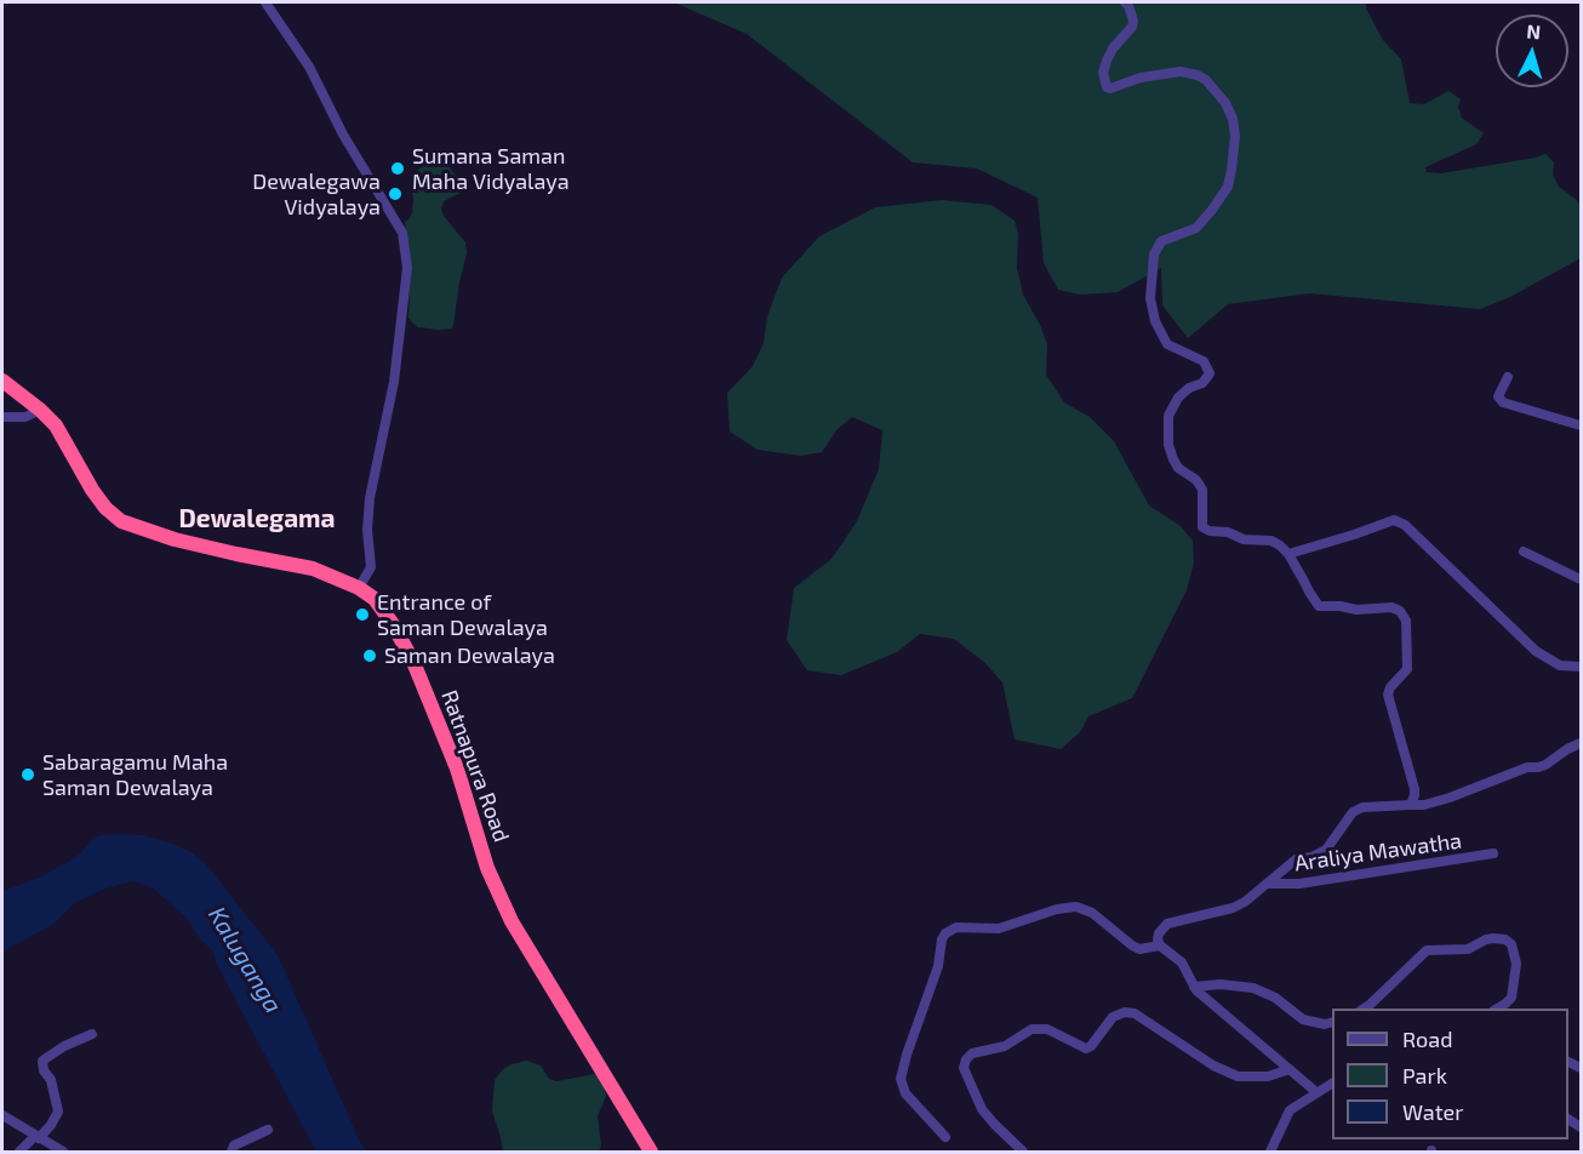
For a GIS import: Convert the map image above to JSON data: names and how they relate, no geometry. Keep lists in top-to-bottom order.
{
  "streets": {
    "highway": ["Ratnapura Road"],
    "street": ["Araliya Mawatha"]
  },
  "districts": ["Dewalegama"],
  "water": ["Kaluganga"],
  "places": [
    "Sumana Saman Maha Vidyalaya",
    "Dewalegawa Vidyalaya",
    "Entrance of Saman Dewalaya",
    "Saman Dewalaya",
    "Sabaragamu Maha Saman Dewalaya"
  ],
  "legend": ["Road", "Park", "Water"],
  "north": "top"
}
